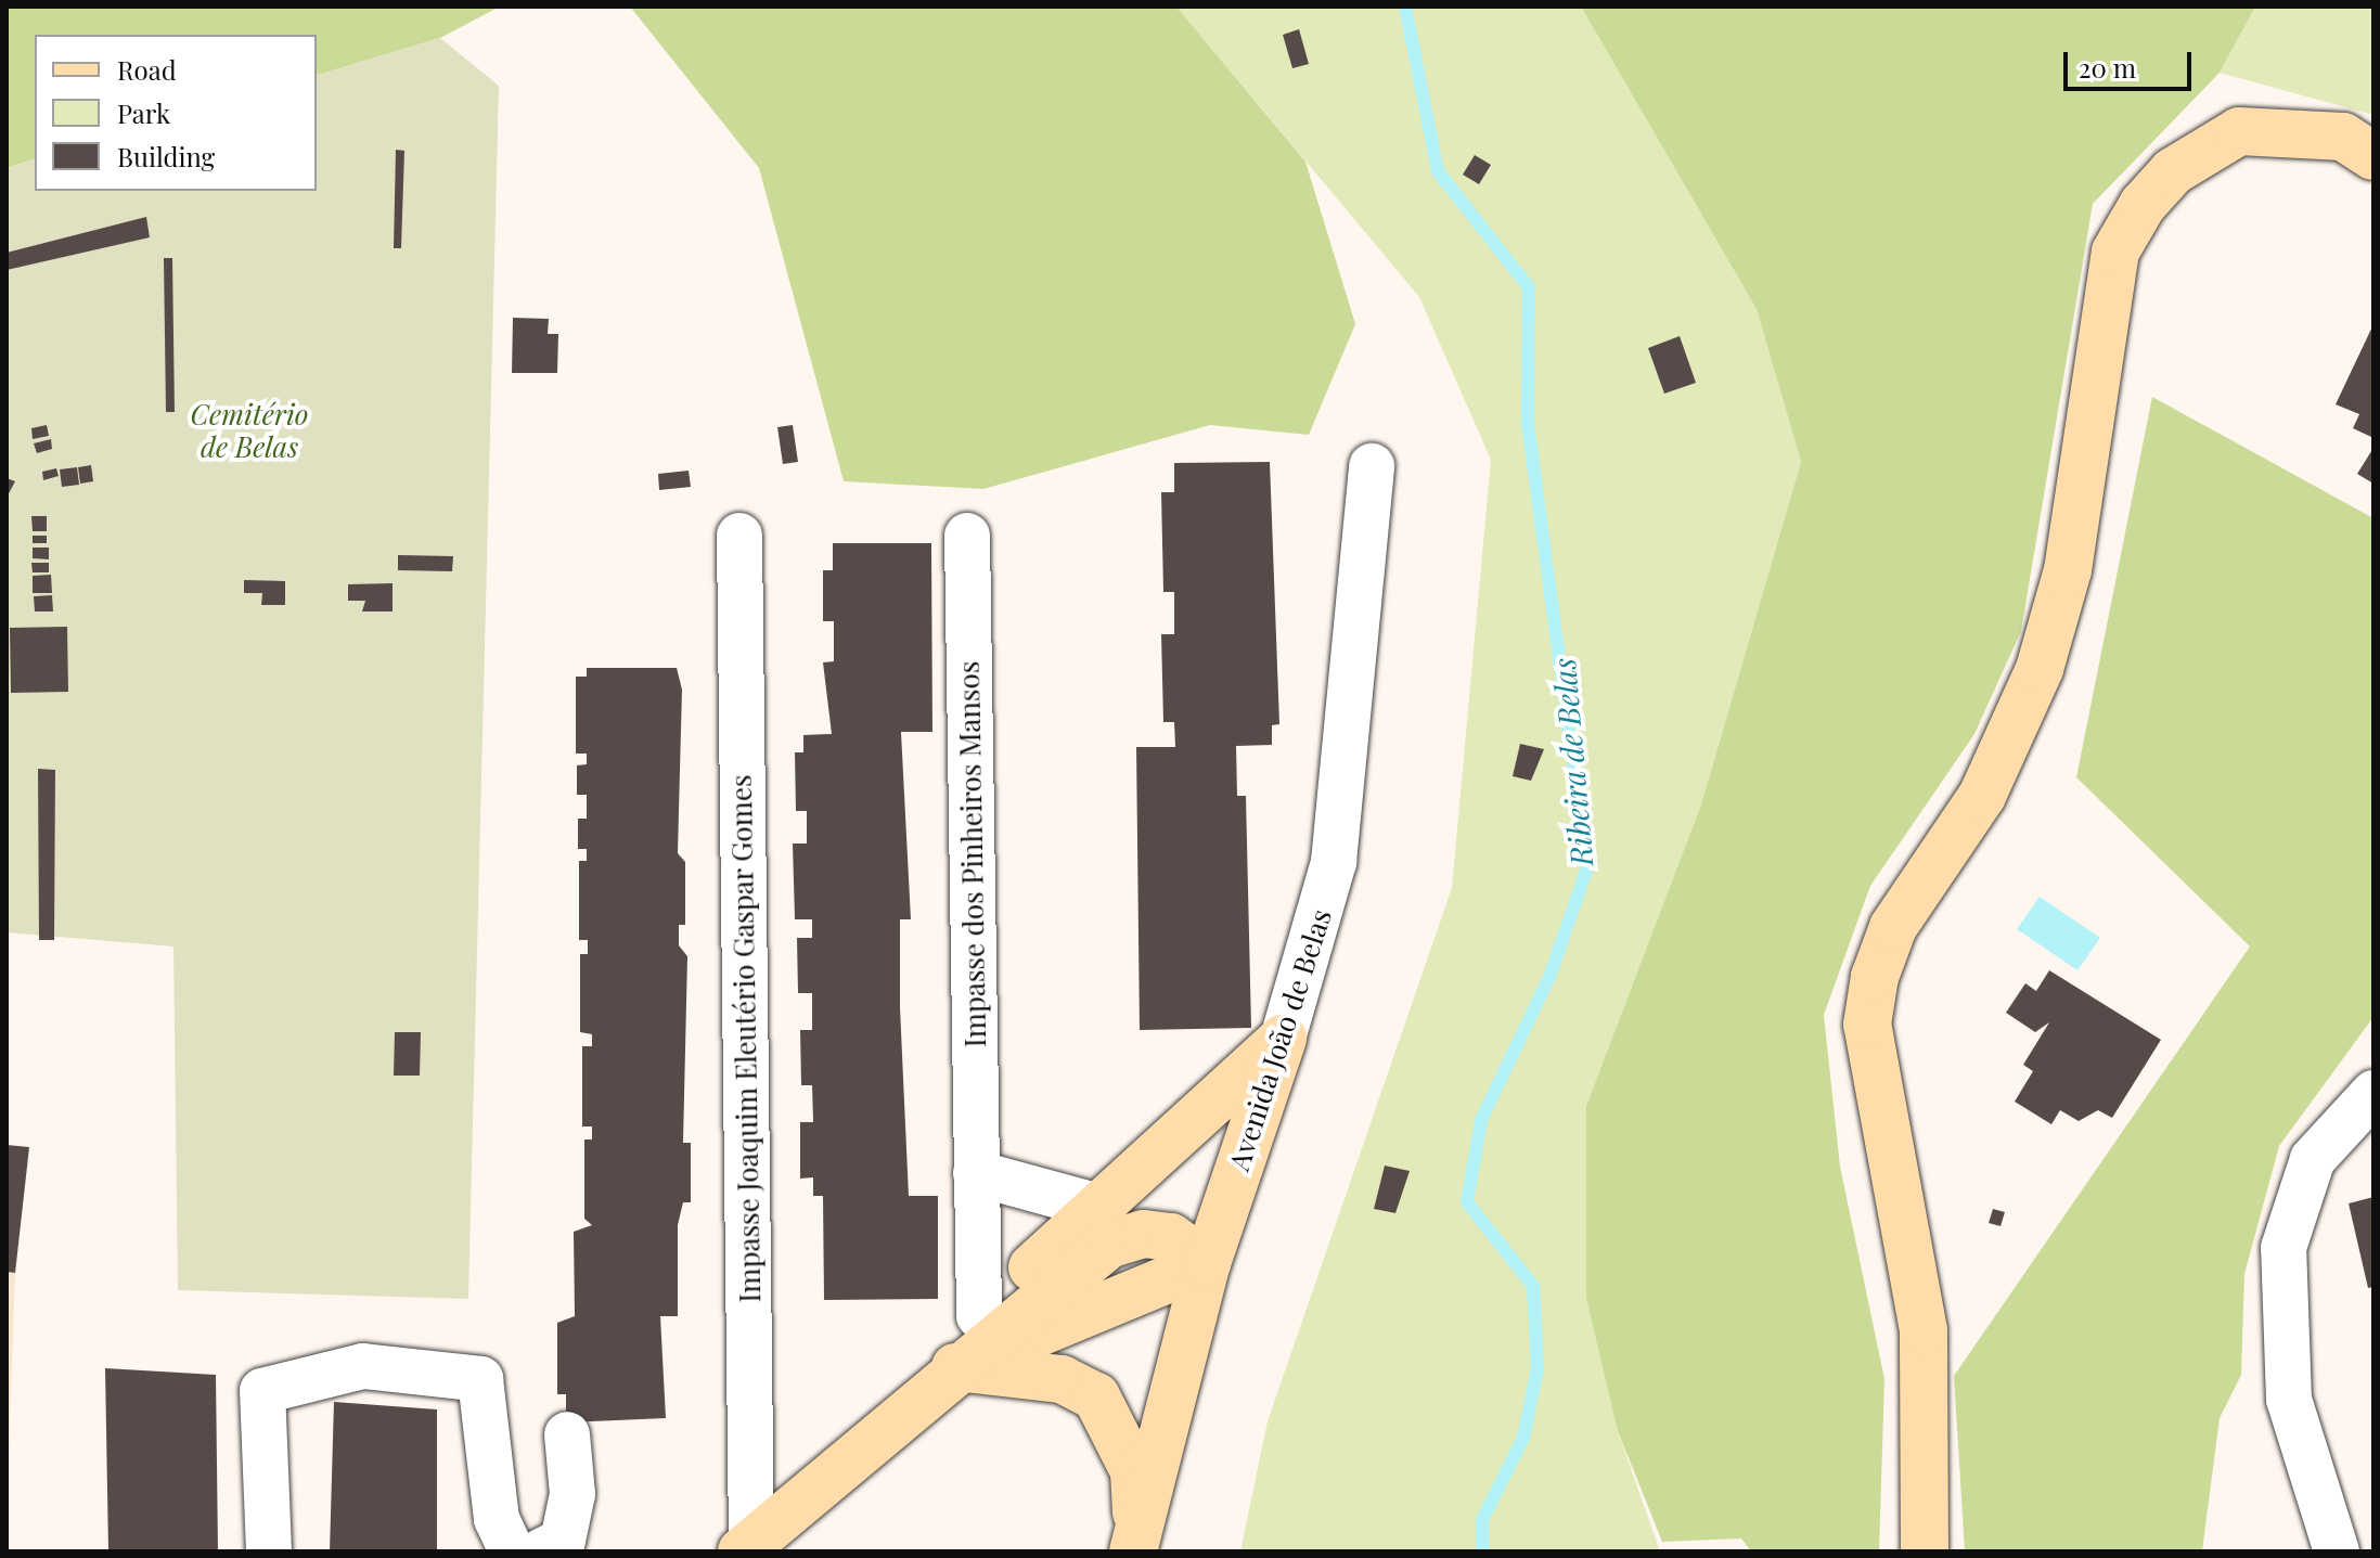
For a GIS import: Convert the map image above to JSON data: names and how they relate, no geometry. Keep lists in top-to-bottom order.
{
  "streets": {
    "street": ["Impasse dos Pinheiros Mansos", "Impasse Joaquim Eleutério Gaspar Gomes", "Avenida João de Belas"]
  },
  "water": ["Ribeira de Belas"],
  "parks": ["Cemitério de Belas"],
  "legend": ["Road", "Park", "Building"],
  "scale_bar": "20 m"
}
